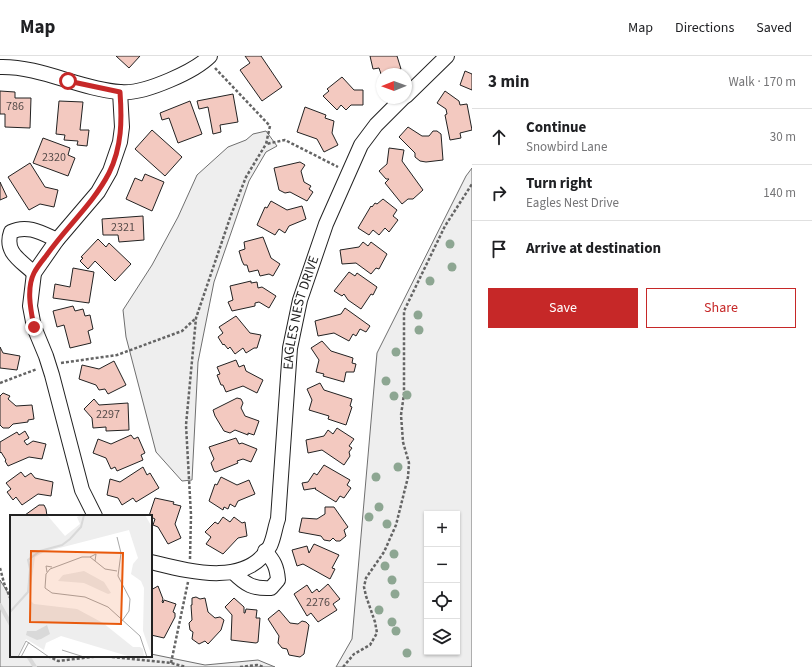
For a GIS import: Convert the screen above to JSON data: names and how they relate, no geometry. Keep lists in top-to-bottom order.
{
  "streets": {
    "street": ["EAGLES NEST DRIVE"]
  },
  "house_numbers": [
    "786",
    "2320",
    "2321",
    "2297",
    "2276"
  ],
  "north": "left",
  "page": {
    "header": "Map",
    "nav": ["Map", "Directions", "Saved"],
    "heading": ["3 min", "Walk · 170 m"],
    "list": [
      ["Continue", "Snowbird Lane", "30 m"],
      ["Turn right", "Eagles Nest Drive", "140 m"],
      "Arrive at destination"
    ],
    "buttons": ["Save", "Share"],
    "map_buttons": ["+", "−"]
  }
}
